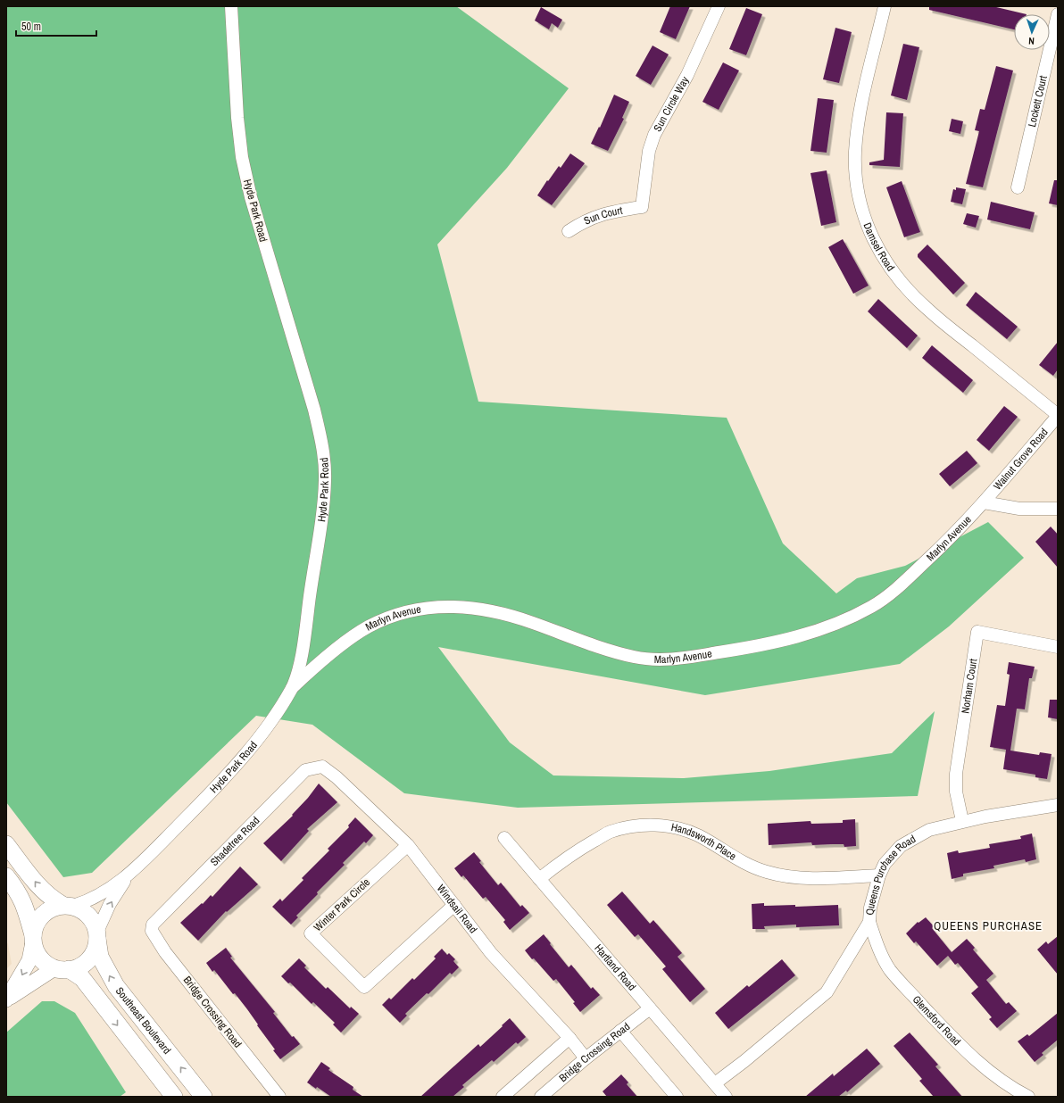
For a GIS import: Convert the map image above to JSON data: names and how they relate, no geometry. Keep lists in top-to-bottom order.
{
  "streets": {
    "main road": ["Southeast Boulevard"],
    "street": [
      "Lockett Court",
      "Sun Circle Way",
      "Hyde Park Road",
      "Sun Court",
      "Damsel Road",
      "Walnut Grove Road",
      "Marlyn Avenue",
      "Norham Court",
      "Shadetree Road",
      "Handsworth Place",
      "Queens Purchase Road",
      "Winter Park Circle",
      "Windsail Road",
      "Hartland Road",
      "Bridge Crossing Road",
      "Glemsford Road"
    ]
  },
  "crossings": [
    ["Sun Circle Way", "Sun Court"],
    ["Hyde Park Road", "Marlyn Avenue"],
    ["Hyde Park Road", "Southeast Boulevard"],
    ["Damsel Road", "Walnut Grove Road"],
    ["Walnut Grove Road", "Marlyn Avenue"],
    ["Norham Court", "Queens Purchase Road"],
    ["Shadetree Road", "Windsail Road"],
    ["Shadetree Road", "Bridge Crossing Road"],
    ["Handsworth Place", "Queens Purchase Road"],
    ["Handsworth Place", "Hartland Road"],
    ["Queens Purchase Road", "Hartland Road"],
    ["Queens Purchase Road", "Glemsford Road"],
    ["Winter Park Circle", "Windsail Road"],
    ["Windsail Road", "Bridge Crossing Road"],
    ["Hartland Road", "Bridge Crossing Road"]
  ],
  "districts": ["QUEENS PURCHASE"],
  "scale_bar": "50 m",
  "north": "bottom"
}
